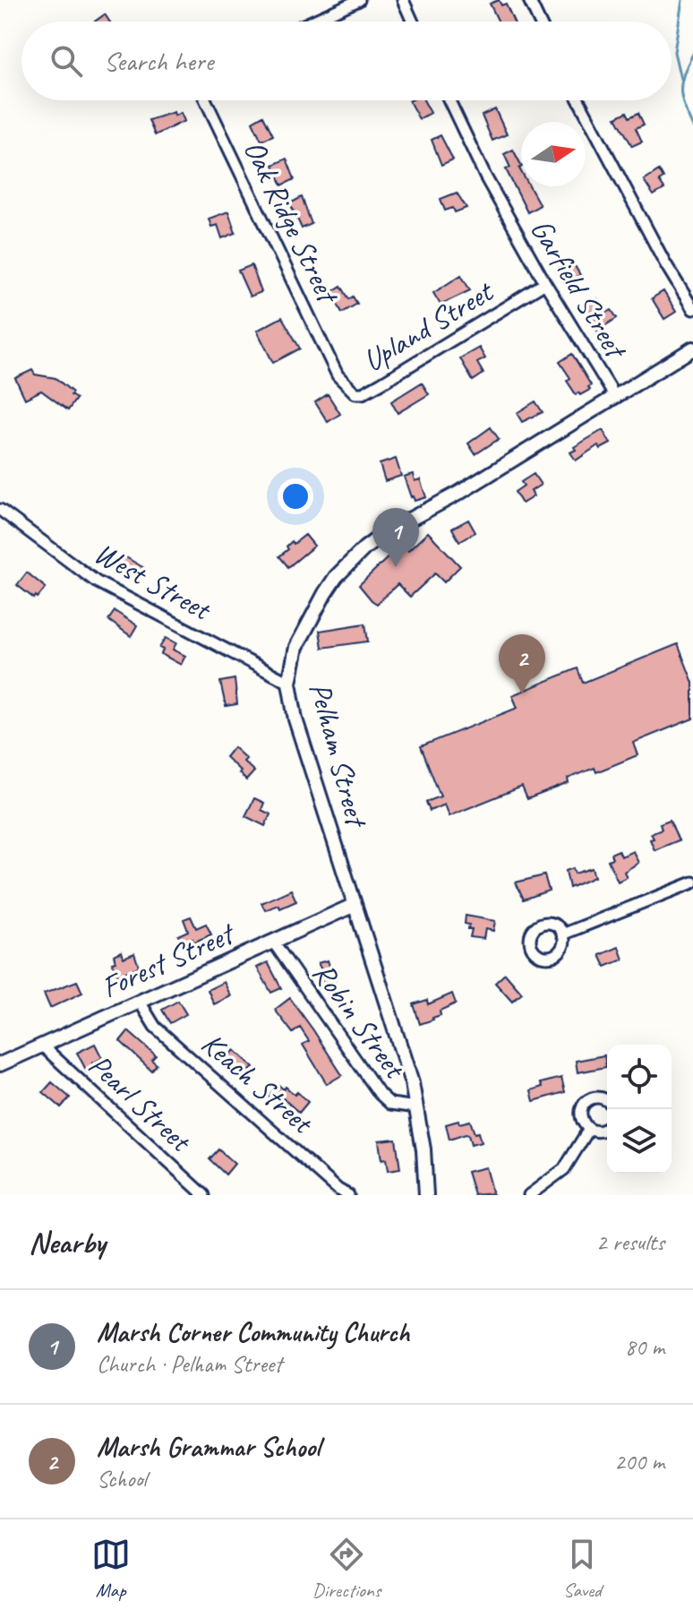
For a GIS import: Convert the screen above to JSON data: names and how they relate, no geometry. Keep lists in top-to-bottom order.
{
  "streets": {
    "street": [
      "Oak Ridge Street",
      "Garfield Street",
      "Upland Street",
      "West Street",
      "Pelham Street",
      "Forest Street",
      "Robin Street",
      "Keach Street",
      "Pearl Street"
    ]
  },
  "crossings": [
    ["Oak Ridge Street", "Upland Street"],
    ["Garfield Street", "Upland Street"],
    ["Garfield Street", "Pelham Street"],
    ["West Street", "Pelham Street"],
    ["Pelham Street", "Forest Street"],
    ["Pelham Street", "Robin Street"],
    ["Forest Street", "Robin Street"],
    ["Forest Street", "Keach Street"],
    ["Forest Street", "Pearl Street"]
  ],
  "north": "right",
  "page": {
    "search": "Search here",
    "pins": ["1", "2"],
    "heading": ["Nearby", "2 results"],
    "list": [
      {
        "mark": "1",
        "name": "Marsh Corner Community Church",
        "note": "Church · Pelham Street",
        "value": "80 m"
      },
      {
        "mark": "2",
        "name": "Marsh Grammar School",
        "note": "School",
        "value": "200 m"
      }
    ],
    "nav": ["Map", "Directions", "Saved"]
  }
}
